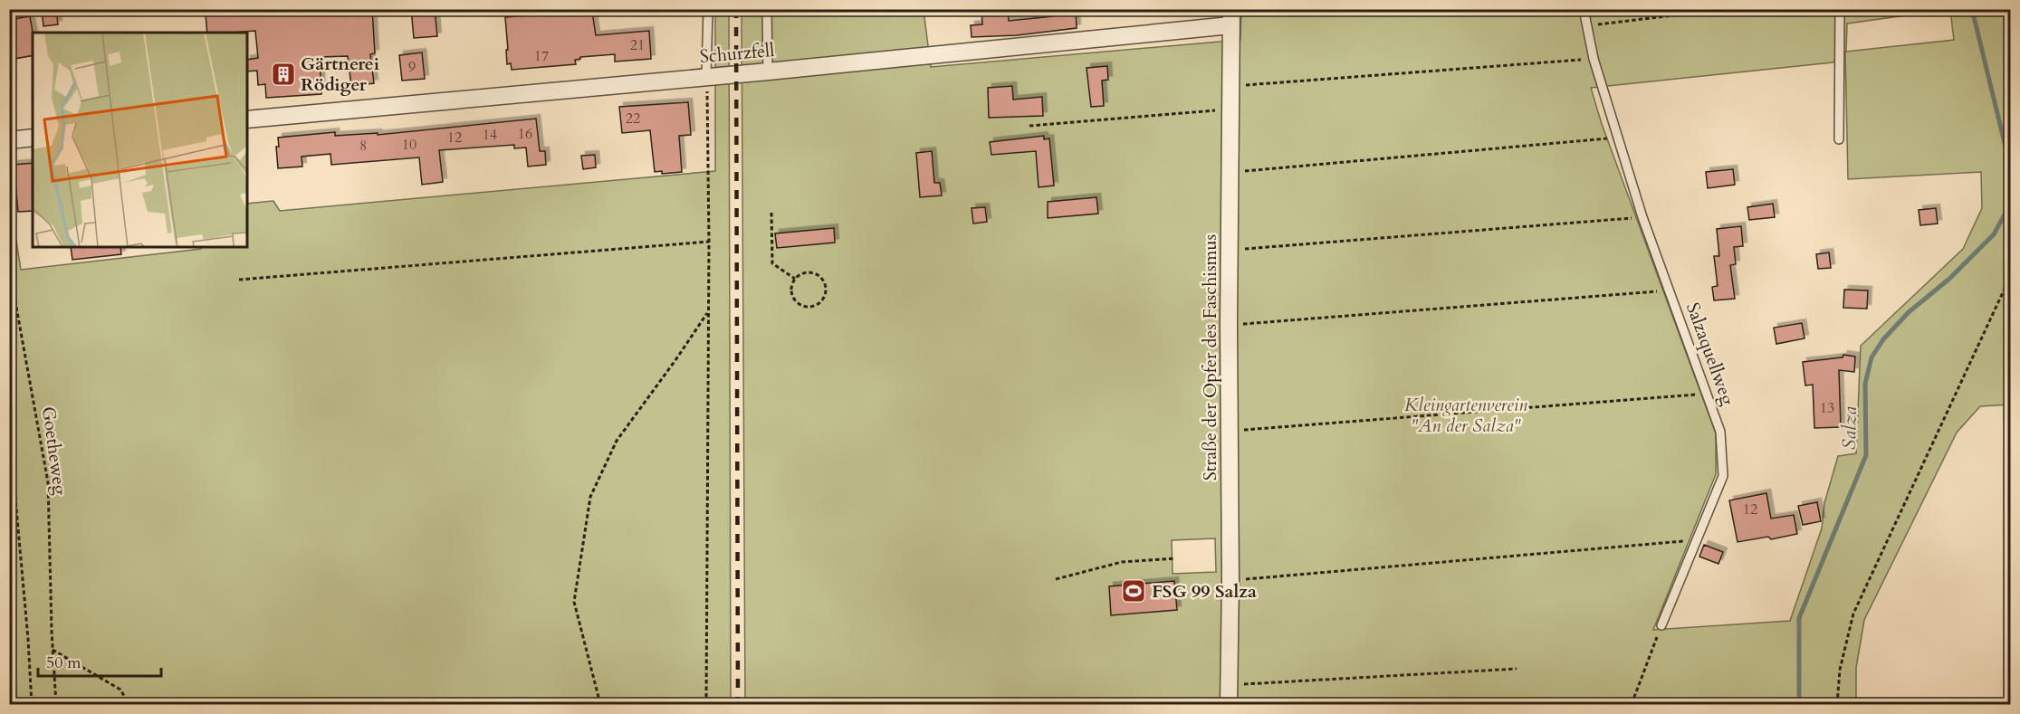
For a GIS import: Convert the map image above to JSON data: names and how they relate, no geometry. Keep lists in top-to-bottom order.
{
  "streets": {
    "street": ["Schurzfell", "Straße der Opfer des Faschismus"],
    "lane": ["Salzaquellweg"],
    "path": ["Goetheweg"]
  },
  "crossings": [
    ["Schurzfell", "Straße der Opfer des Faschismus"]
  ],
  "water": ["Salza"],
  "parks": ["Kleingartenverein \"An der Salza\""],
  "places": {
    "building": ["Gärtnerei Rödiger"],
    "sports": ["FSG 99 Salza"]
  },
  "house_numbers": [
    "21",
    "17",
    "9",
    "22",
    "16",
    "14",
    "12",
    "10",
    "8",
    "13",
    "12"
  ],
  "scale_bar": "50 m"
}
